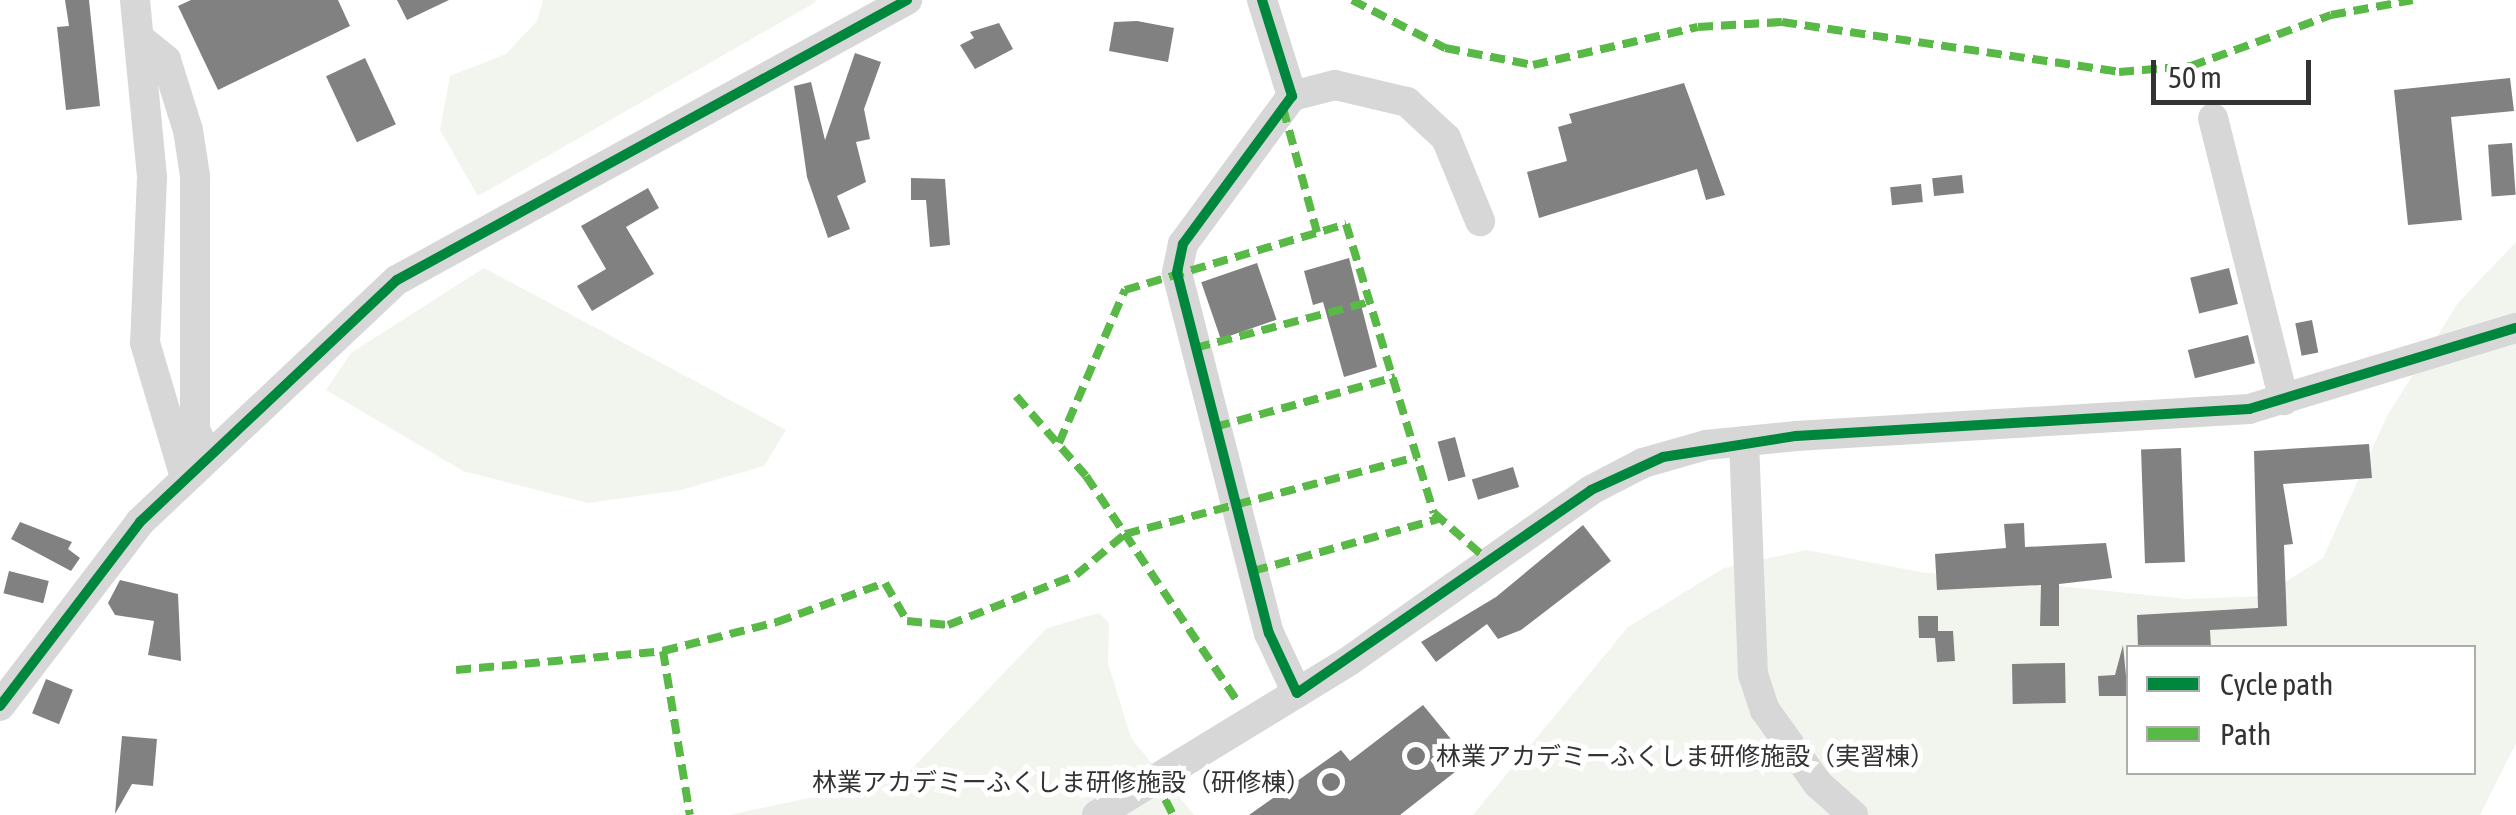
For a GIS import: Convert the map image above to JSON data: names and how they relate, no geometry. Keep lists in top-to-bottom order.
{
  "places": ["林業アカデミーふくしま研修施設（実習棟）", "林業アカデミーふくしま研修施設（研修棟）"],
  "legend": ["Cycle path", "Path"],
  "scale_bar": "50 m"
}
